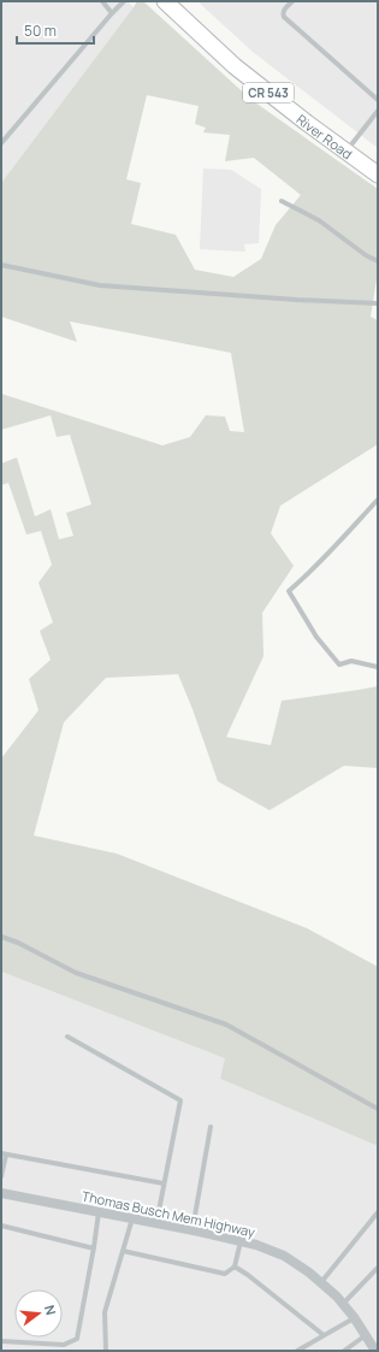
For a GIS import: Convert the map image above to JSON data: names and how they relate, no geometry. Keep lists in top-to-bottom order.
{
  "streets": {
    "main road": ["CR 543", "River Road"],
    "street": ["Thomas Busch Mem Highway"]
  },
  "scale_bar": "50 m",
  "north": "right"
}
